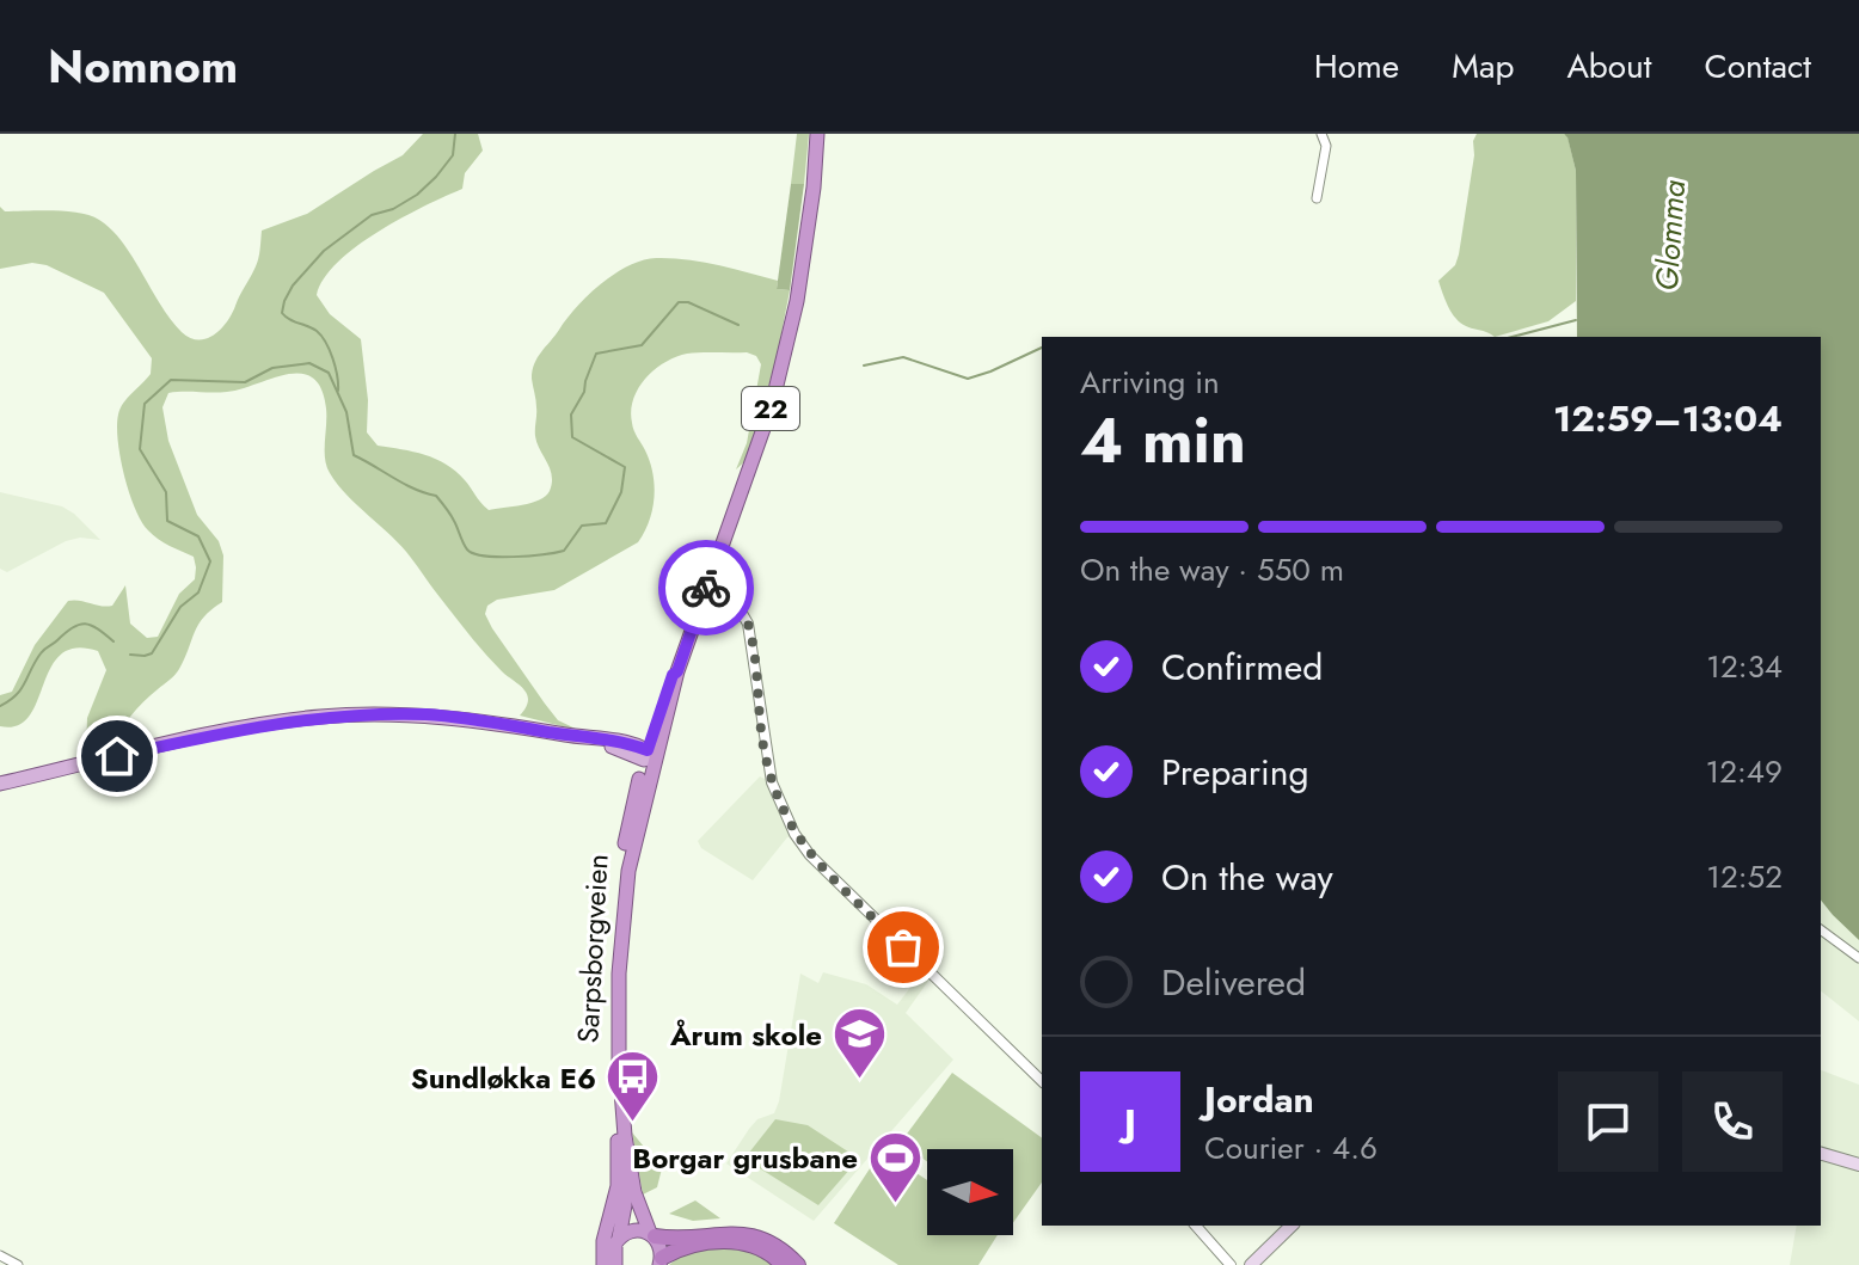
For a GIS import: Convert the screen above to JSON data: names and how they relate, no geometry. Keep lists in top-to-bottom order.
{
  "streets": {
    "highway": ["22", "Sarpsborgveien"]
  },
  "crossings": [
    ["22", "Sarpsborgveien"]
  ],
  "water": ["Glomma"],
  "places": {
    "school or university": ["Årum skole"],
    "bus stop": ["Sundløkka E6"],
    "sports": ["Borgar grusbane"]
  },
  "north": "right",
  "page": {
    "header": "Nomnom",
    "nav": [
      "Home",
      "Map",
      "About",
      "Contact"
    ],
    "heading": ["4 min", "Arriving in", "12:59–13:04"],
    "panel": ["Jordan", "Courier · 4.6"],
    "bar": "On the way · 550 m",
    "list": [
      ["Confirmed", "12:34"],
      ["Preparing", "12:49"],
      ["On the way", "12:52"],
      "Delivered"
    ],
    "round": "J"
  }
}
